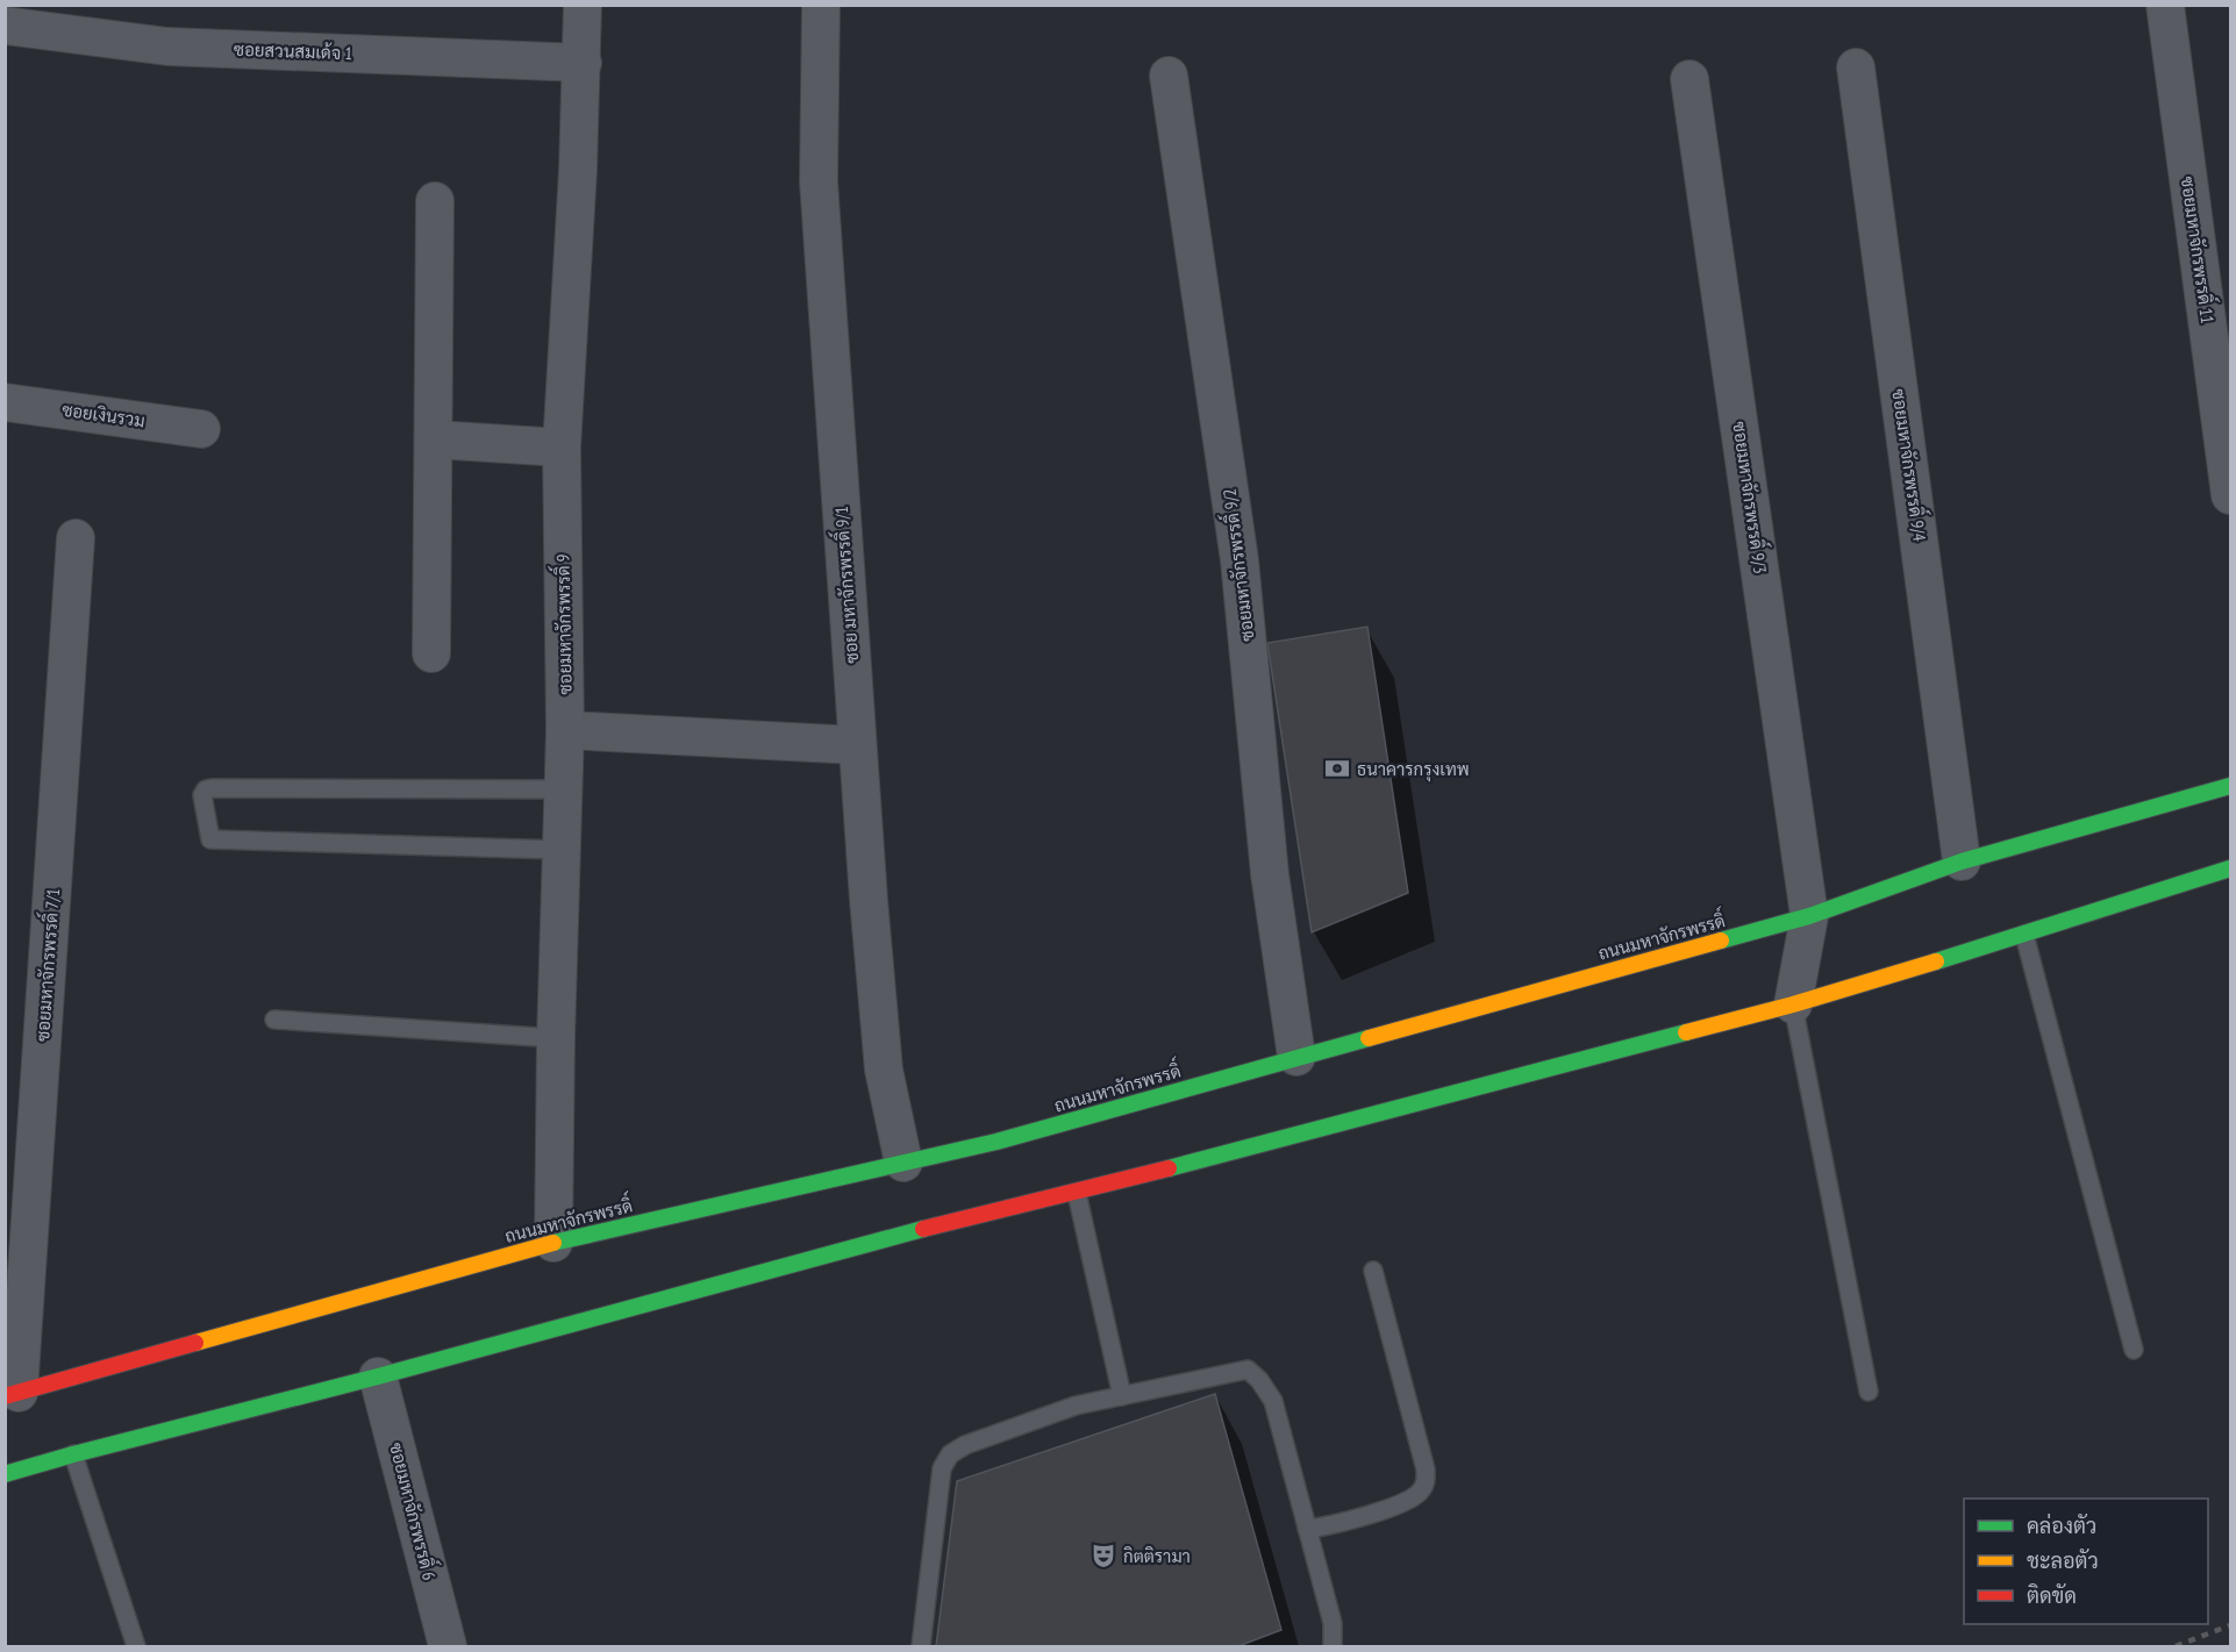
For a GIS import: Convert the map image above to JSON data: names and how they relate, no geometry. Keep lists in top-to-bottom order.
{
  "streets": {
    "main road": ["ถนนมหาจักรพรรดิ์"],
    "street": [
      "ซอยสวนสมเด้จ 1",
      "ซอยมหาจักรพรรดิ์ 11",
      "ซอยเงินรวม",
      "ซอยมหาจักรพรรดิ์ 9/4",
      "ซอยมหาจักรพรรดิ์ 9/3",
      "ซอยมหาจักรพรรดิ์ 9/2",
      "ซอย มหาจักรพรรดิ์ 9/1",
      "ซอยมหาจักรพรรดิ์ 9",
      "ซอยมหาจักรพรรดิ์ 7/1",
      "ซอยมหาจักรพรรดิ์ 6"
    ]
  },
  "crossings": [
    ["ซอยสวนสมเด้จ 1", "ซอยมหาจักรพรรดิ์ 9"],
    ["ซอยมหาจักรพรรดิ์ 9/4", "ถนนมหาจักรพรรดิ์"],
    ["ซอยมหาจักรพรรดิ์ 9/3", "ถนนมหาจักรพรรดิ์"],
    ["ซอยมหาจักรพรรดิ์ 9/2", "ถนนมหาจักรพรรดิ์"],
    ["ซอย มหาจักรพรรดิ์ 9/1", "ถนนมหาจักรพรรดิ์"],
    ["ซอยมหาจักรพรรดิ์ 9", "ถนนมหาจักรพรรดิ์"],
    ["ถนนมหาจักรพรรดิ์", "ซอยมหาจักรพรรดิ์ 7/1"]
  ],
  "places": {
    "bank": ["ธนาคารกรุงเทพ"],
    "theatre": ["กิตติรามา"]
  },
  "legend": ["คล่องตัว", "ชะลอตัว", "ติดขัด"]
}
